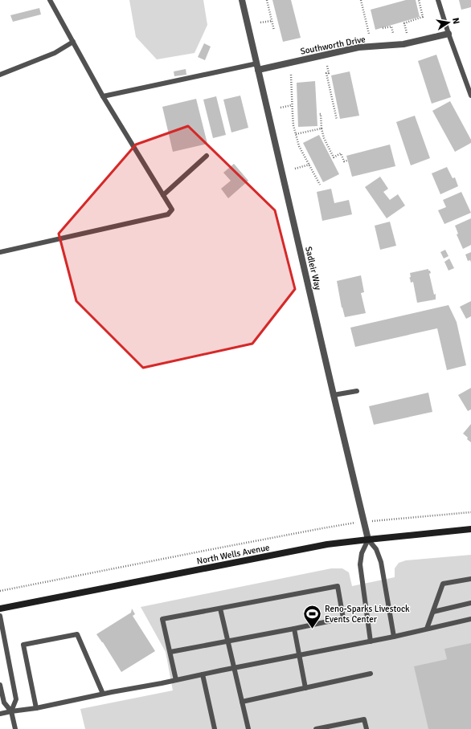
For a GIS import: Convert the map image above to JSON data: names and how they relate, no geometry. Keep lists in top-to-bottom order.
{
  "streets": {
    "main road": ["North Wells Avenue"],
    "street": ["Southworth Drive", "Sadleir Way"]
  },
  "crossings": [
    ["Southworth Drive", "Sadleir Way"],
    ["Sadleir Way", "North Wells Avenue"]
  ],
  "places": {
    "sports": ["Reno-Sparks Livestock Events Center"]
  },
  "north": "right"
}
